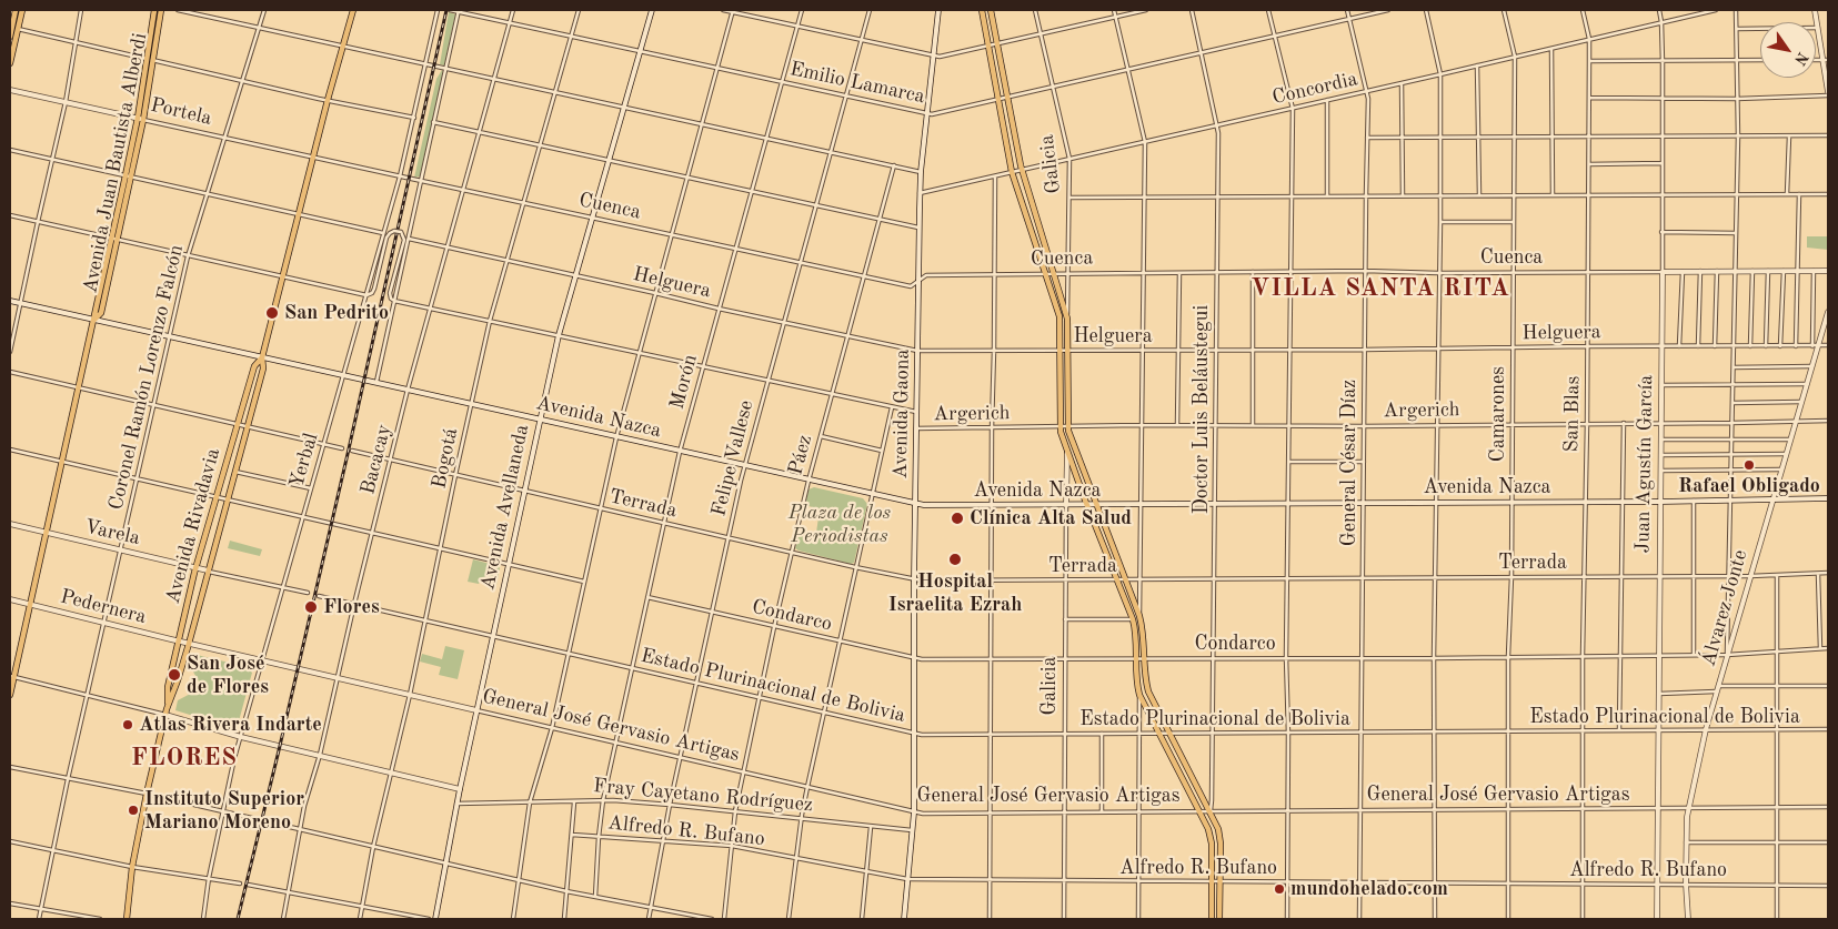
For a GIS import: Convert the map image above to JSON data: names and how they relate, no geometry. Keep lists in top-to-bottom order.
{
  "streets": {
    "main road": [
      "Portela",
      "Avenida Juan Bautista Alberdi",
      "Galicia",
      "Cuenca",
      "Avenida Gaona",
      "Avenida Nazca",
      "Juan Agustín García",
      "Avenida Avellaneda",
      "Avenida Rivadavia",
      "Varela",
      "Pedernera",
      "Álvarez Jonte",
      "General José Gervasio Artigas"
    ],
    "street": [
      "Emilio Lamarca",
      "Concordia",
      "Helguera",
      "Coronel Ramón Lorenzo Falcón",
      "Morón",
      "Doctor Luis Beláustegui",
      "Argerich",
      "Camarones",
      "San Blas",
      "Páez",
      "Bogotá",
      "Felipe Vallese",
      "Bacacay",
      "Yerbal",
      "General César Díaz",
      "Terrada",
      "Condarco",
      "Estado Plurinacional de Bolivia",
      "Fray Cayetano Rodríguez",
      "Alfredo R. Bufano"
    ]
  },
  "crossings": [
    ["Emilio Lamarca", "Galicia"],
    ["Emilio Lamarca", "Morón"],
    ["Emilio Lamarca", "Doctor Luis Beláustegui"],
    ["Emilio Lamarca", "Avenida Gaona"],
    ["Emilio Lamarca", "Bogotá"],
    ["Emilio Lamarca", "Felipe Vallese"],
    ["Emilio Lamarca", "Bacacay"],
    ["Emilio Lamarca", "General César Díaz"],
    ["Emilio Lamarca", "Avenida Avellaneda"],
    ["Concordia", "Galicia"],
    ["Concordia", "Doctor Luis Beláustegui"],
    ["Concordia", "Avenida Gaona"],
    ["Concordia", "Camarones"],
    ["Concordia", "San Blas"],
    ["Concordia", "General César Díaz"],
    ["Concordia", "Juan Agustín García"],
    ["Portela", "Avenida Juan Bautista Alberdi"],
    ["Portela", "Cuenca"],
    ["Portela", "Coronel Ramón Lorenzo Falcón"],
    ["Portela", "Avenida Rivadavia"],
    ["Avenida Juan Bautista Alberdi", "Avenida Nazca"],
    ["Avenida Juan Bautista Alberdi", "Varela"],
    ["Avenida Juan Bautista Alberdi", "Pedernera"],
    ["Galicia", "Cuenca"],
    ["Galicia", "Avenida Nazca"],
    ["Galicia", "Terrada"],
    ["Galicia", "Condarco"],
    ["Galicia", "Estado Plurinacional de Bolivia"],
    ["Galicia", "General José Gervasio Artigas"],
    ["Galicia", "Alfredo R. Bufano"],
    ["Cuenca", "Morón"],
    ["Cuenca", "Doctor Luis Beláustegui"],
    ["Cuenca", "Avenida Gaona"],
    ["Cuenca", "Camarones"],
    ["Cuenca", "San Blas"],
    ["Cuenca", "Páez"],
    ["Cuenca", "Bogotá"],
    ["Cuenca", "Felipe Vallese"],
    ["Cuenca", "Bacacay"],
    ["Cuenca", "Yerbal"],
    ["Cuenca", "General César Díaz"],
    ["Cuenca", "Juan Agustín García"],
    ["Cuenca", "Avenida Avellaneda"],
    ["Cuenca", "Avenida Rivadavia"],
    ["Helguera", "Morón"],
    ["Helguera", "Doctor Luis Beláustegui"],
    ["Helguera", "Avenida Gaona"],
    ["Helguera", "Camarones"],
    ["Helguera", "San Blas"],
    ["Helguera", "Páez"],
    ["Helguera", "Bogotá"],
    ["Helguera", "Felipe Vallese"],
    ["Helguera", "Bacacay"],
    ["Helguera", "General César Díaz"],
    ["Helguera", "Juan Agustín García"],
    ["Helguera", "Avenida Avellaneda"],
    ["Helguera", "Álvarez Jonte"],
    ["Coronel Ramón Lorenzo Falcón", "Avenida Nazca"],
    ["Coronel Ramón Lorenzo Falcón", "Varela"],
    ["Coronel Ramón Lorenzo Falcón", "Pedernera"],
    ["Morón", "Argerich"],
    ["Morón", "Avenida Nazca"],
    ["Morón", "Terrada"],
    ["Morón", "Condarco"],
    ["Morón", "Estado Plurinacional de Bolivia"],
    ["Morón", "General José Gervasio Artigas"],
    ["Morón", "Fray Cayetano Rodríguez"],
    ["Morón", "Alfredo R. Bufano"],
    ["Doctor Luis Beláustegui", "Argerich"],
    ["Doctor Luis Beláustegui", "Avenida Nazca"],
    ["Doctor Luis Beláustegui", "Terrada"],
    ["Doctor Luis Beláustegui", "Condarco"],
    ["Doctor Luis Beláustegui", "Estado Plurinacional de Bolivia"],
    ["Doctor Luis Beláustegui", "General José Gervasio Artigas"],
    ["Argerich", "Avenida Gaona"],
    ["Argerich", "Camarones"],
    ["Argerich", "San Blas"],
    ["Argerich", "Páez"],
    ["Argerich", "Bogotá"],
    ["Argerich", "Felipe Vallese"],
    ["Argerich", "Bacacay"],
    ["Argerich", "General César Díaz"],
    ["Argerich", "Juan Agustín García"],
    ["Argerich", "Avenida Avellaneda"],
    ["Argerich", "Álvarez Jonte"],
    ["Avenida Gaona", "Avenida Nazca"],
    ["Avenida Gaona", "Terrada"],
    ["Avenida Gaona", "Condarco"],
    ["Avenida Gaona", "Estado Plurinacional de Bolivia"],
    ["Avenida Gaona", "General José Gervasio Artigas"],
    ["Avenida Gaona", "Fray Cayetano Rodríguez"],
    ["Avenida Gaona", "Alfredo R. Bufano"],
    ["Camarones", "Avenida Nazca"],
    ["Camarones", "Terrada"],
    ["Camarones", "Condarco"],
    ["Camarones", "Estado Plurinacional de Bolivia"],
    ["Camarones", "General José Gervasio Artigas"],
    ["Camarones", "Alfredo R. Bufano"],
    ["San Blas", "Avenida Nazca"],
    ["San Blas", "Terrada"],
    ["San Blas", "Condarco"],
    ["San Blas", "Estado Plurinacional de Bolivia"],
    ["San Blas", "General José Gervasio Artigas"],
    ["San Blas", "Alfredo R. Bufano"],
    ["Avenida Nazca", "Páez"],
    ["Avenida Nazca", "Bogotá"],
    ["Avenida Nazca", "Felipe Vallese"],
    ["Avenida Nazca", "Bacacay"],
    ["Avenida Nazca", "Yerbal"],
    ["Avenida Nazca", "General César Díaz"],
    ["Avenida Nazca", "Juan Agustín García"],
    ["Avenida Nazca", "Avenida Avellaneda"],
    ["Avenida Nazca", "Avenida Rivadavia"],
    ["Avenida Nazca", "Álvarez Jonte"],
    ["Páez", "Terrada"],
    ["Páez", "Condarco"],
    ["Páez", "Estado Plurinacional de Bolivia"],
    ["Páez", "General José Gervasio Artigas"],
    ["Páez", "Fray Cayetano Rodríguez"],
    ["Páez", "Alfredo R. Bufano"],
    ["Bogotá", "Terrada"],
    ["Bogotá", "Estado Plurinacional de Bolivia"],
    ["Bogotá", "General José Gervasio Artigas"],
    ["Felipe Vallese", "Terrada"],
    ["Felipe Vallese", "Condarco"],
    ["Felipe Vallese", "Estado Plurinacional de Bolivia"],
    ["Felipe Vallese", "General José Gervasio Artigas"],
    ["Felipe Vallese", "Fray Cayetano Rodríguez"],
    ["Felipe Vallese", "Alfredo R. Bufano"],
    ["Bacacay", "Terrada"],
    ["Bacacay", "Estado Plurinacional de Bolivia"],
    ["Bacacay", "General José Gervasio Artigas"],
    ["Yerbal", "General José Gervasio Artigas"],
    ["General César Díaz", "Terrada"],
    ["General César Díaz", "Condarco"],
    ["General César Díaz", "Estado Plurinacional de Bolivia"],
    ["General César Díaz", "General José Gervasio Artigas"],
    ["General César Díaz", "Alfredo R. Bufano"],
    ["Juan Agustín García", "Terrada"],
    ["Juan Agustín García", "Condarco"],
    ["Juan Agustín García", "Estado Plurinacional de Bolivia"],
    ["Juan Agustín García", "General José Gervasio Artigas"],
    ["Juan Agustín García", "Alfredo R. Bufano"],
    ["Terrada", "Avenida Avellaneda"],
    ["Terrada", "Álvarez Jonte"],
    ["Avenida Avellaneda", "Estado Plurinacional de Bolivia"],
    ["Avenida Avellaneda", "General José Gervasio Artigas"],
    ["Avenida Avellaneda", "Fray Cayetano Rodríguez"],
    ["Avenida Rivadavia", "Varela"],
    ["Avenida Rivadavia", "Pedernera"],
    ["Avenida Rivadavia", "General José Gervasio Artigas"],
    ["Pedernera", "General José Gervasio Artigas"],
    ["Álvarez Jonte", "Condarco"],
    ["Álvarez Jonte", "Estado Plurinacional de Bolivia"],
    ["Álvarez Jonte", "General José Gervasio Artigas"],
    ["Álvarez Jonte", "Alfredo R. Bufano"]
  ],
  "districts": ["VILLA SANTA RITA", "FLORES"],
  "parks": ["Plaza de los Periodistas"],
  "places": [
    "San Pedrito",
    "Rafael Obligado",
    "Clínica Alta Salud",
    "Hospital Israelita Ezrah",
    "Flores",
    "San José de Flores",
    "Atlas Rivera Indarte",
    "Instituto Superior Mariano Moreno",
    "mundohelado.com"
  ],
  "north": "bottom right"
}
